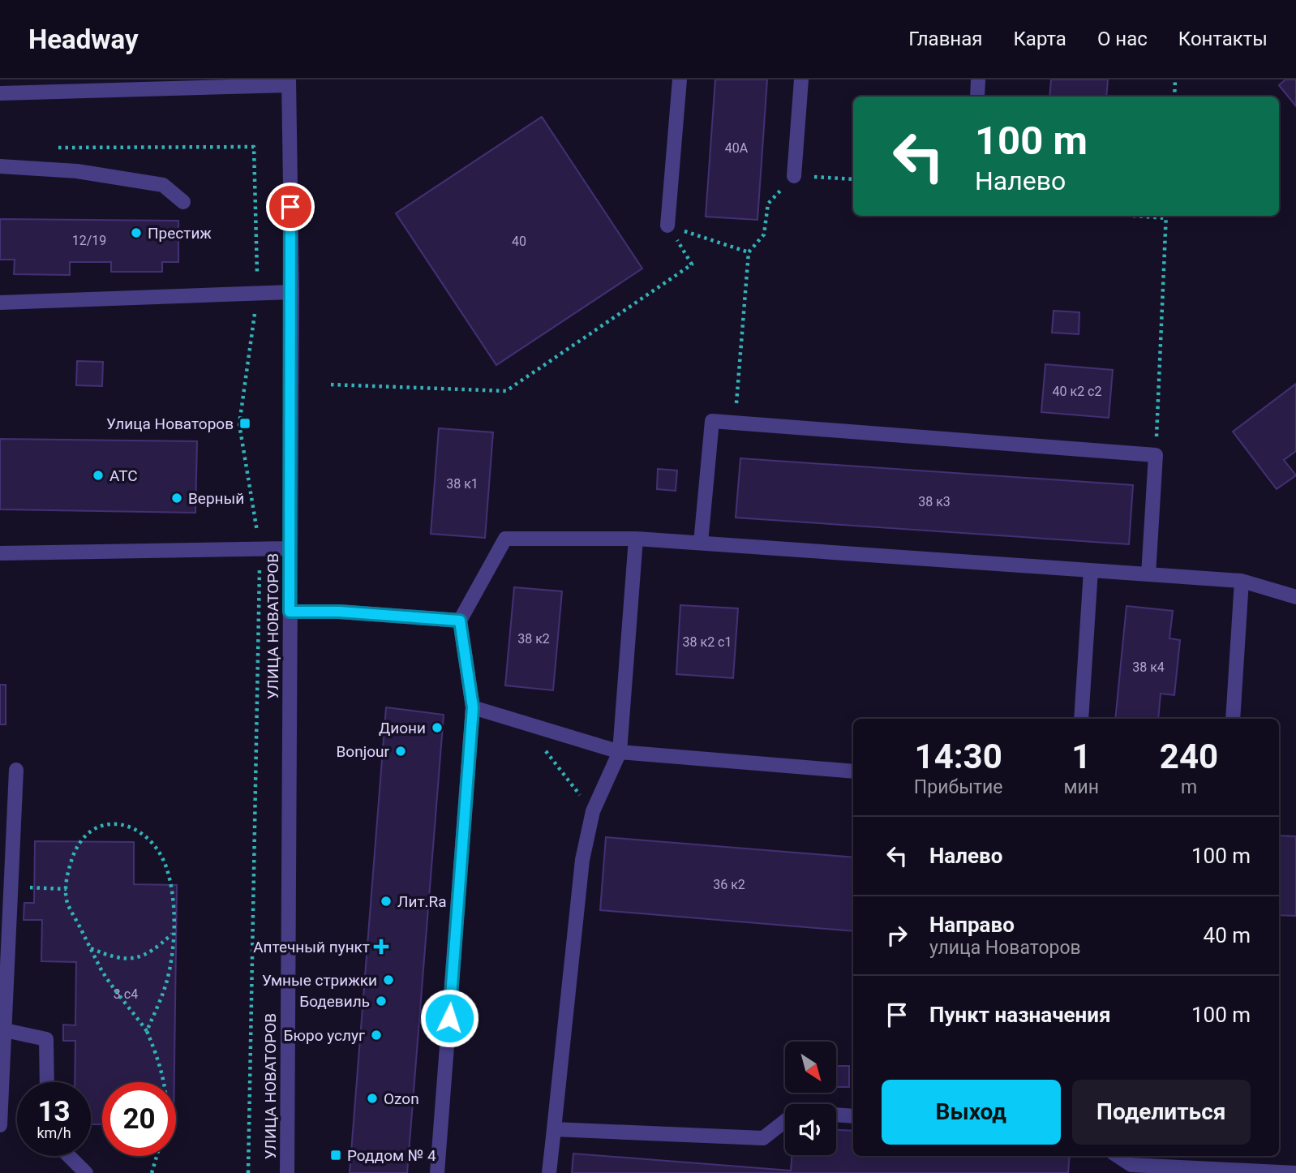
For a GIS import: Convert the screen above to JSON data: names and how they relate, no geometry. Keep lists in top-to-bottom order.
{
  "streets": {
    "street": ["УЛИЦА НОВАТОРОВ"]
  },
  "places": {
    "other": [
      "Престиж",
      "АТС",
      "Верный",
      "Диони",
      "Bonjour",
      "Лит.Ra",
      "Умные стрижки",
      "Бодевиль",
      "Бюро услуг",
      "Ozon"
    ],
    "transit": ["Улица Новаторов", "Роддом № 4"],
    "health": ["Аптечный пункт"]
  },
  "house_numbers": [
    "40А",
    "12/19",
    "40",
    "40 к2 с2",
    "38 к1",
    "38 к3",
    "38 к2",
    "38 к2 с1",
    "38 к4",
    "36 к2",
    "3 с4"
  ],
  "north": "bottom right",
  "page": {
    "header": "Headway",
    "nav": [
      "Главная",
      "Карта",
      "О нас",
      "Контакты"
    ],
    "turn": ["100 m", "Налево"],
    "eta": [
      "14:30",
      "Прибытие",
      "1",
      "мин",
      "240",
      "m"
    ],
    "list": [
      {
        "name": "Налево",
        "value": "100 m"
      },
      {
        "name": "Направо",
        "note": "улица Новаторов",
        "value": "40 m"
      },
      {
        "name": "Пункт назначения",
        "value": "100 m"
      }
    ],
    "buttons": ["Выход", "Поделиться"],
    "speed": "13 km/h",
    "limit": "20"
  }
}
